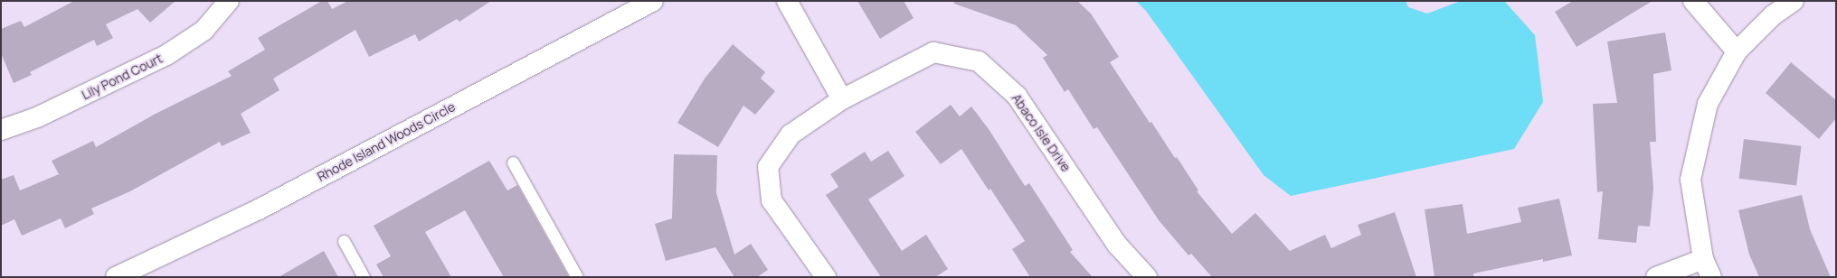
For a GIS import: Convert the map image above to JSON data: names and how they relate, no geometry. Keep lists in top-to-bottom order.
{
  "streets": {
    "street": ["Lily Pond Court", "Abaco Isle Drive", "Rhode Island Woods Circle"]
  }
}
